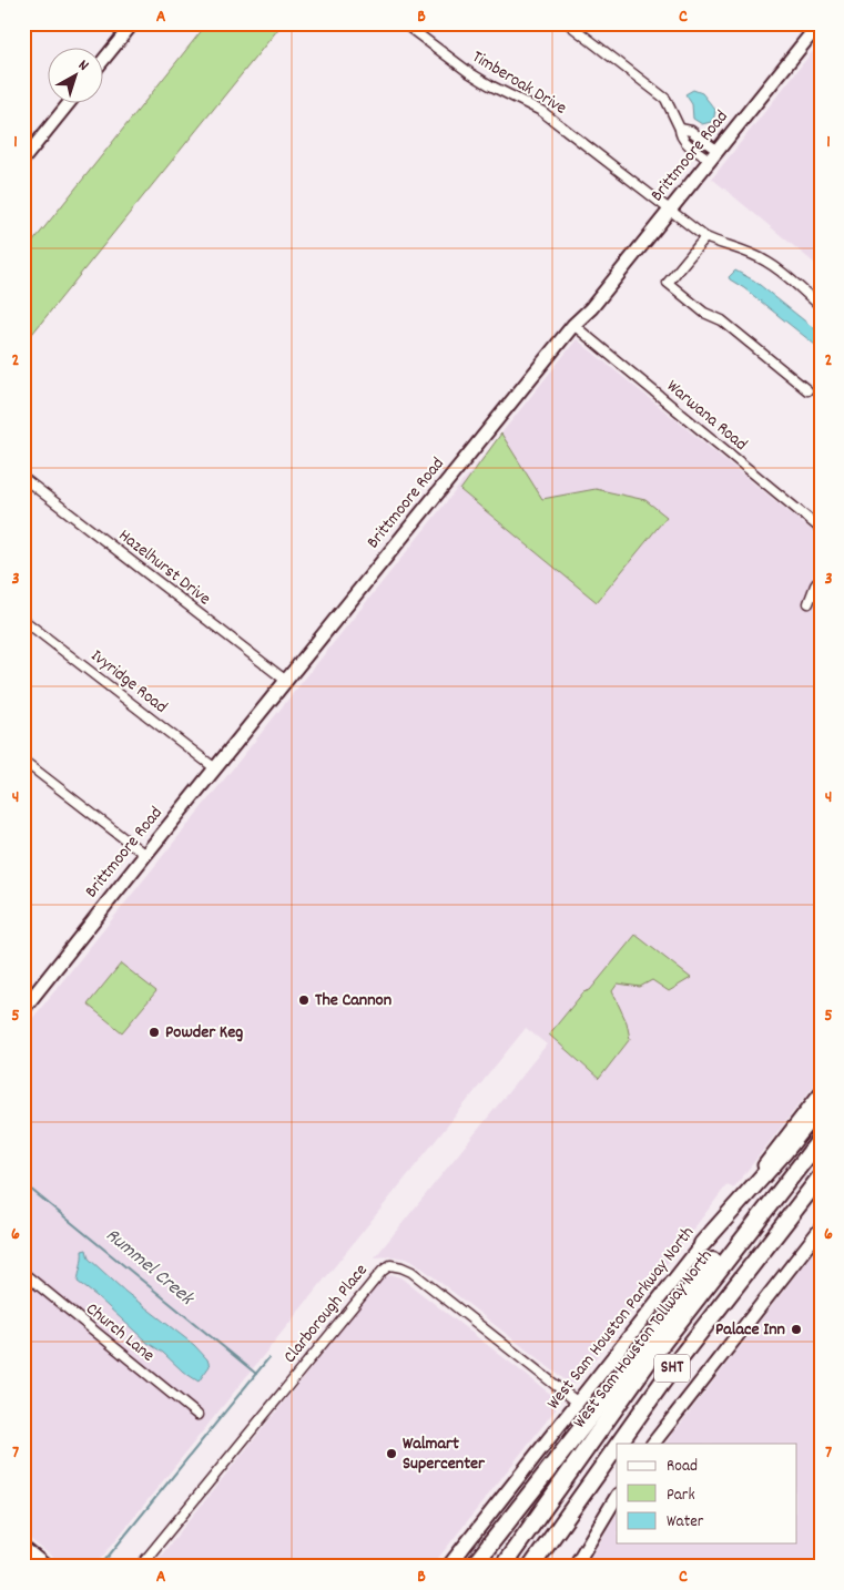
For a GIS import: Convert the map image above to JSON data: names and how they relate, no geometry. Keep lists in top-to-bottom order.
{
  "streets": {
    "highway": ["West Sam Houston Tollway North", "SHT"],
    "main road": ["Brittmoore Road", "West Sam Houston Parkway North"],
    "street": [
      "Timberoak Drive",
      "Warwana Road",
      "Hazelhurst Drive",
      "Ivyridge Road",
      "Clarborough Place",
      "Church Lane"
    ]
  },
  "crossings": [
    ["Timberoak Drive", "Brittmoore Road"],
    ["Brittmoore Road", "Warwana Road"],
    ["Brittmoore Road", "Hazelhurst Drive"],
    ["Brittmoore Road", "Ivyridge Road"],
    ["Clarborough Place", "West Sam Houston Parkway North"]
  ],
  "water": ["Rummel Creek"],
  "places": [
    "The Cannon",
    "Powder Keg",
    "Palace Inn",
    "Walmart Supercenter"
  ],
  "legend": ["Road", "Park", "Water"],
  "north": "top right",
  "grid": {
    "columns": ["A", "B", "C"],
    "rows": [
      "1",
      "2",
      "3",
      "4",
      "5",
      "6",
      "7"
    ]
  }
}
